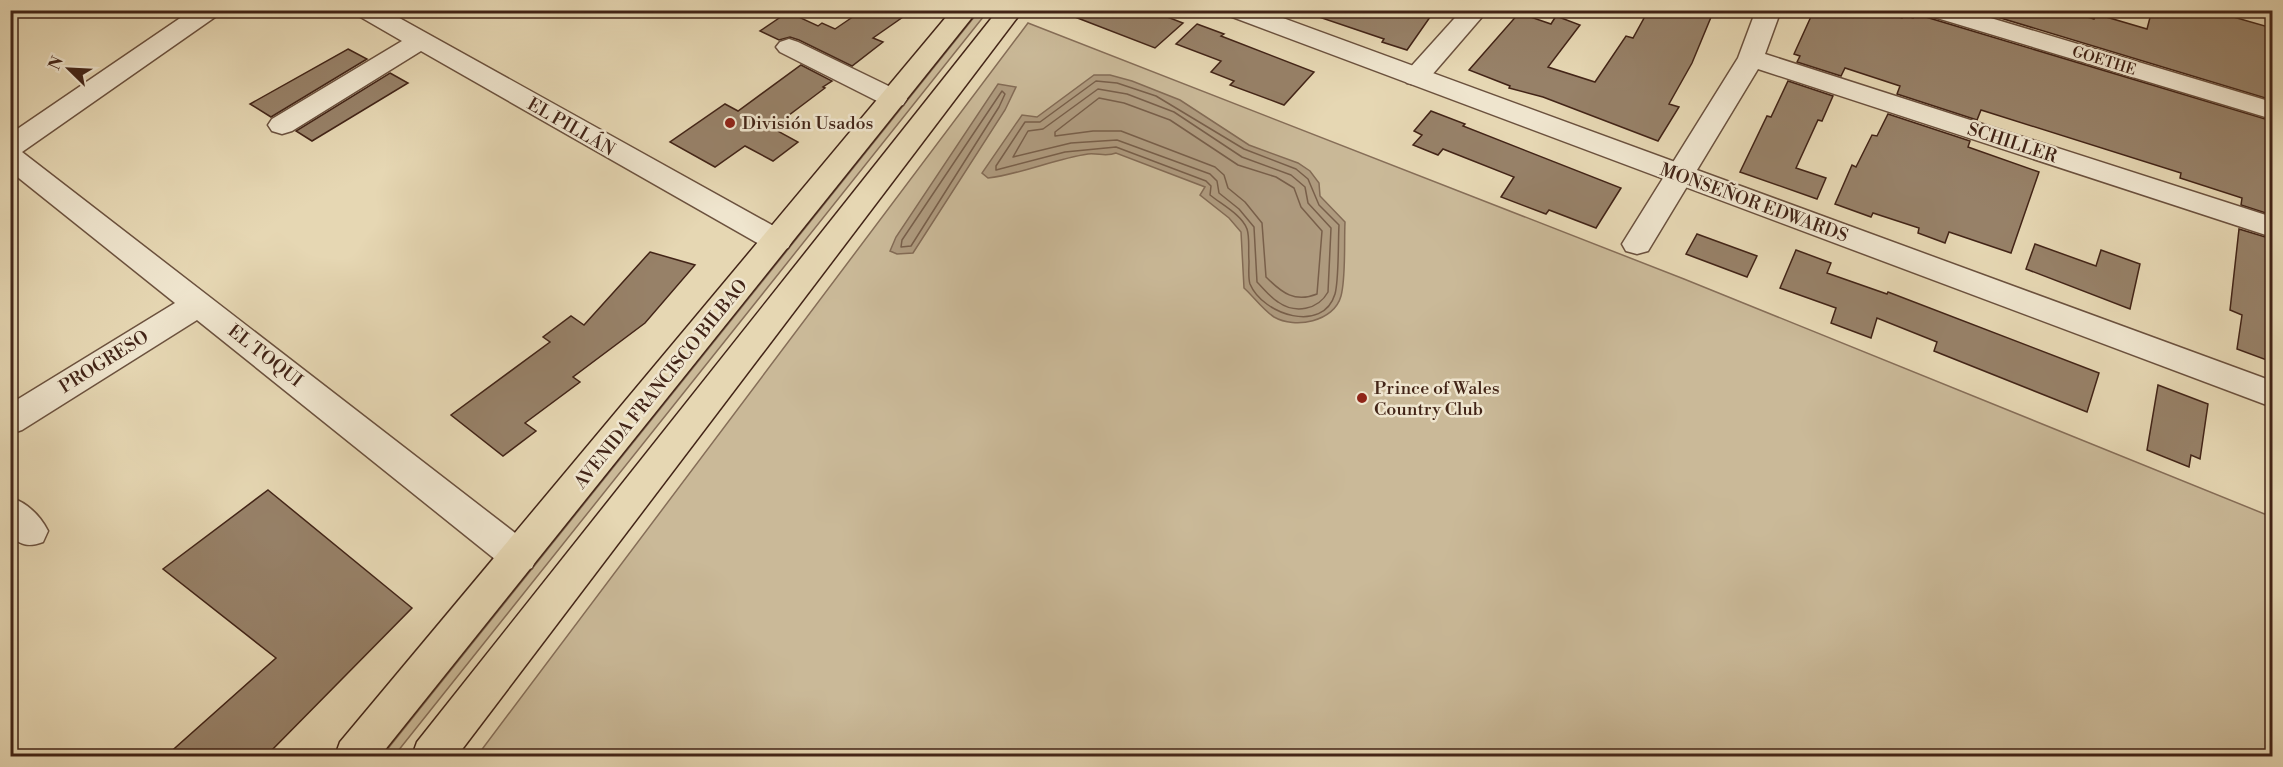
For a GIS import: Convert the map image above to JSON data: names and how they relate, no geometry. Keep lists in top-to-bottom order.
{
  "streets": {
    "main road": ["AVENIDA FRANCISCO BILBAO"],
    "street": [
      "GOETHE",
      "EL PILLÁN",
      "SCHILLER",
      "MONSEÑOR EDWARDS",
      "EL TOQUI",
      "PROGRESO"
    ]
  },
  "crossings": [
    ["EL PILLÁN", "AVENIDA FRANCISCO BILBAO"],
    ["EL TOQUI", "PROGRESO"],
    ["EL TOQUI", "AVENIDA FRANCISCO BILBAO"]
  ],
  "places": ["División Usados", "Prince of Wales Country Club"],
  "north": "top left"
}
